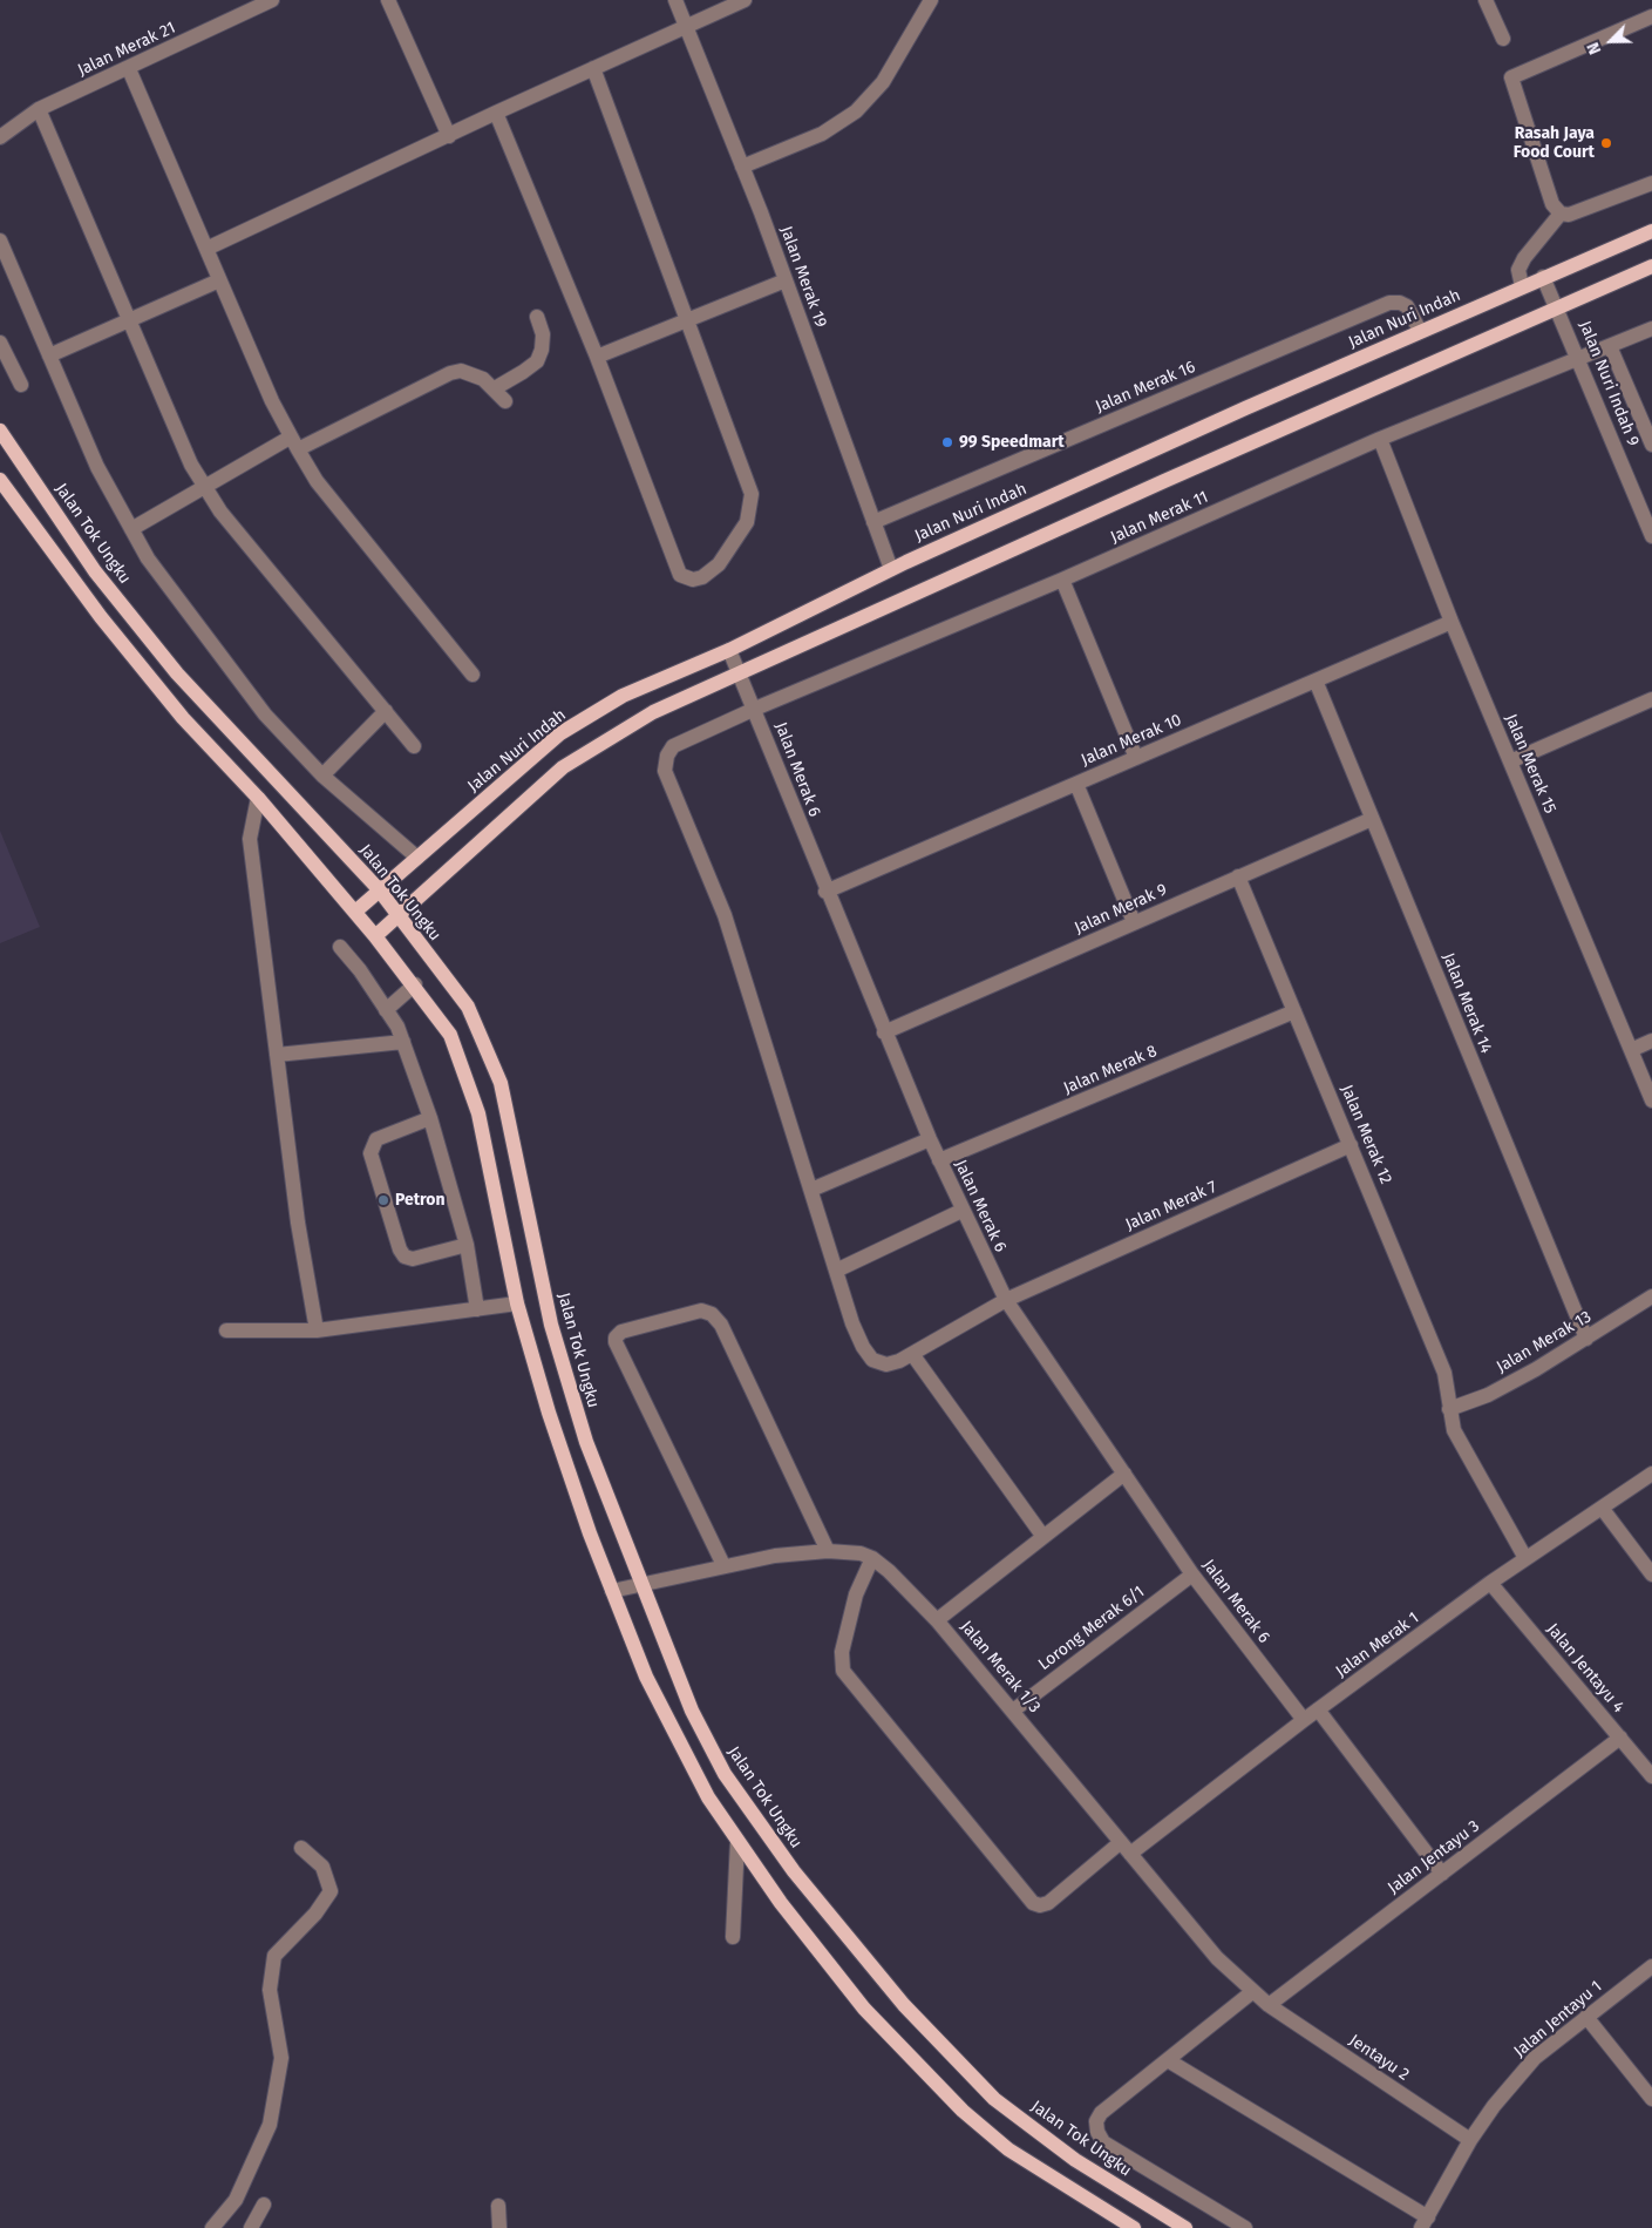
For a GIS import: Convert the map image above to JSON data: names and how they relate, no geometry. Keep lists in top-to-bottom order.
{
  "streets": {
    "main road": ["Jalan Nuri Indah", "Jalan Tok Ungku"],
    "street": [
      "Jalan Merak 21",
      "Jalan Merak 19",
      "Jalan Nuri Indah 9",
      "Jalan Merak 16",
      "Jalan Merak 11",
      "Jalan Merak 10",
      "Jalan Merak 15",
      "Jalan Merak 6",
      "Jalan Merak 9",
      "Jalan Merak 14",
      "Jalan Merak 8",
      "Jalan Merak 12",
      "Jalan Merak 7",
      "Jalan Merak 13",
      "Lorong Merak 6/1",
      "Jalan Merak 1",
      "Jalan Merak 1/3",
      "Jalan Jentayu 4",
      "Jalan Jentayu 3",
      "Jalan Jentayu 1",
      "Jentayu 2"
    ]
  },
  "crossings": [
    ["Jalan Merak 19", "Jalan Nuri Indah"],
    ["Jalan Merak 19", "Jalan Merak 16"],
    ["Jalan Nuri Indah", "Jalan Nuri Indah 9"],
    ["Jalan Nuri Indah", "Jalan Merak 16"],
    ["Jalan Nuri Indah", "Jalan Tok Ungku"],
    ["Jalan Nuri Indah", "Jalan Merak 6"],
    ["Jalan Nuri Indah 9", "Jalan Merak 11"],
    ["Jalan Merak 11", "Jalan Merak 15"],
    ["Jalan Merak 11", "Jalan Merak 6"],
    ["Jalan Merak 11", "Jalan Merak 7"],
    ["Jalan Tok Ungku", "Jalan Merak 1/3"],
    ["Jalan Merak 10", "Jalan Merak 15"],
    ["Jalan Merak 10", "Jalan Merak 6"],
    ["Jalan Merak 10", "Jalan Merak 14"],
    ["Jalan Merak 6", "Jalan Merak 9"],
    ["Jalan Merak 6", "Jalan Merak 8"],
    ["Jalan Merak 6", "Jalan Merak 7"],
    ["Jalan Merak 6", "Lorong Merak 6/1"],
    ["Jalan Merak 6", "Jalan Merak 1"],
    ["Jalan Merak 9", "Jalan Merak 14"],
    ["Jalan Merak 9", "Jalan Merak 12"],
    ["Jalan Merak 14", "Jalan Merak 13"],
    ["Jalan Merak 8", "Jalan Merak 12"],
    ["Jalan Merak 12", "Jalan Merak 7"],
    ["Jalan Merak 12", "Jalan Merak 13"],
    ["Jalan Merak 12", "Jalan Merak 1"],
    ["Lorong Merak 6/1", "Jalan Merak 1/3"],
    ["Jalan Merak 1", "Jalan Merak 1/3"],
    ["Jalan Merak 1", "Jalan Jentayu 4"],
    ["Jalan Merak 1/3", "Jalan Jentayu 3"],
    ["Jalan Merak 1/3", "Jentayu 2"],
    ["Jalan Jentayu 4", "Jalan Jentayu 3"],
    ["Jalan Jentayu 3", "Jentayu 2"],
    ["Jalan Jentayu 1", "Jentayu 2"]
  ],
  "places": ["Rasah Jaya Food Court", "99 Speedmart", "Petron"],
  "north": "bottom left"
}
